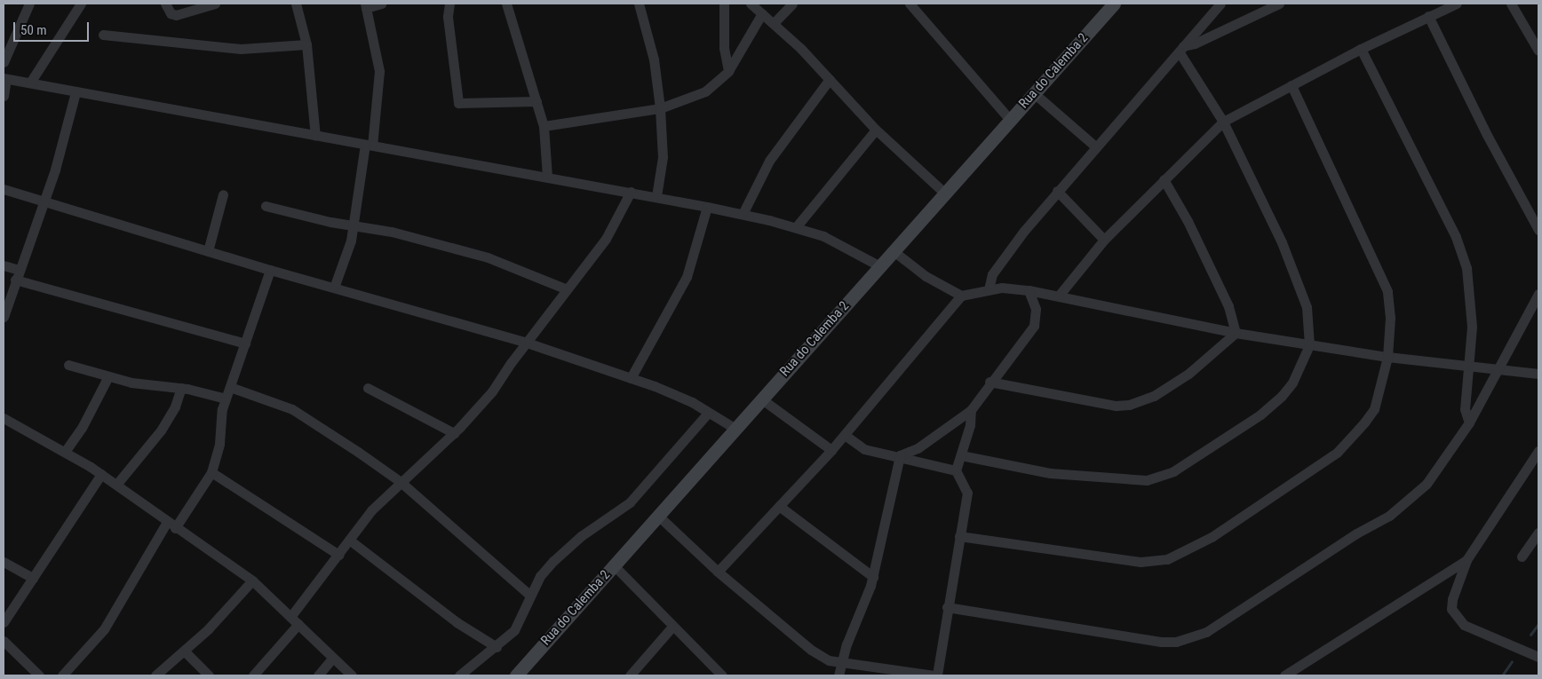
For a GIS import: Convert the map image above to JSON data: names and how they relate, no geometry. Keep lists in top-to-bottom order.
{
  "streets": {
    "main road": ["Rua do Calemba 2"]
  },
  "scale_bar": "50 m"
}
